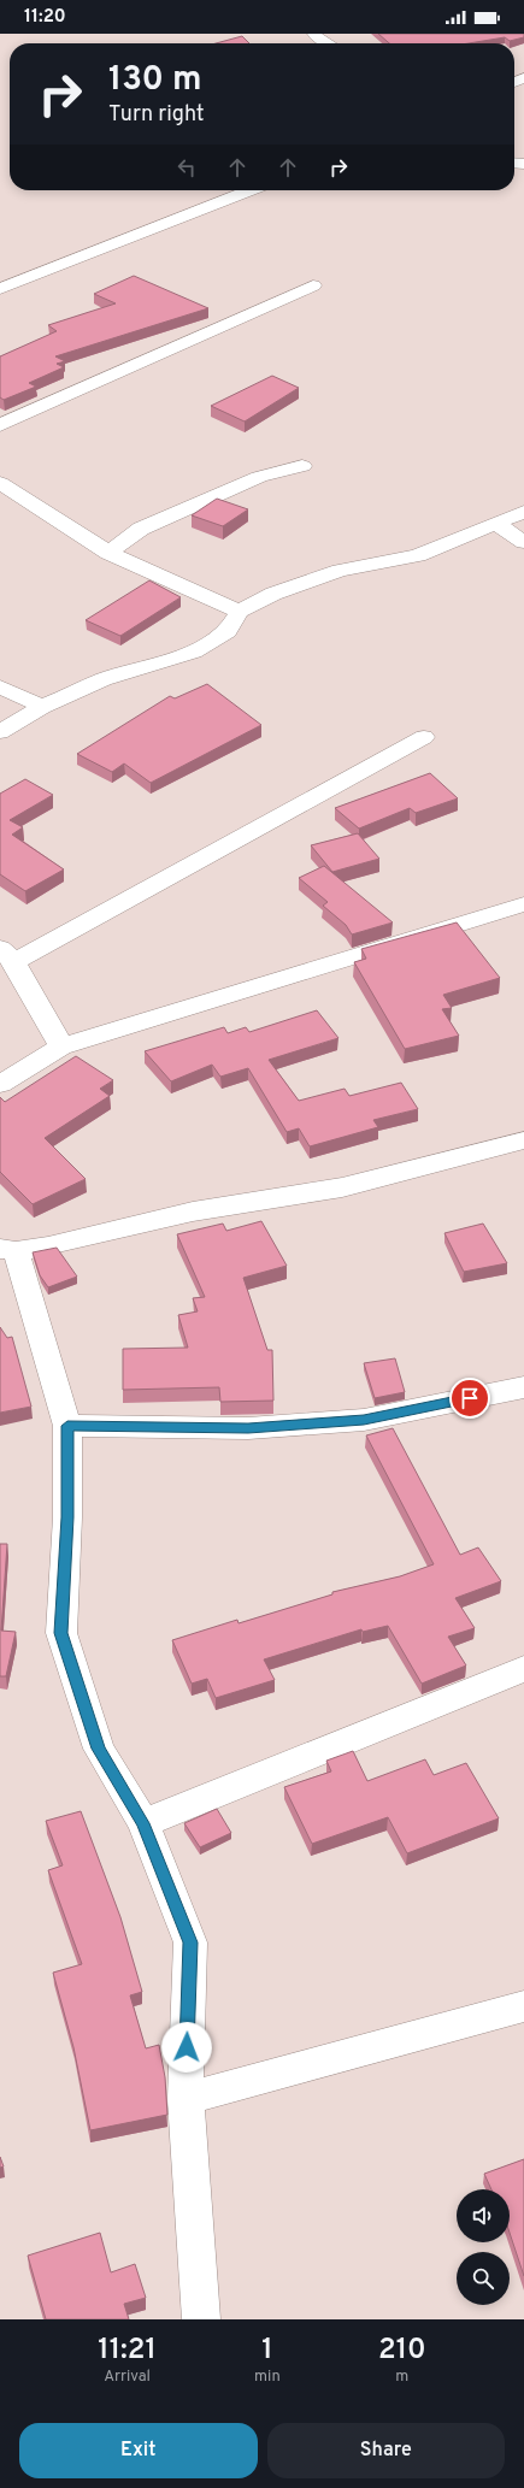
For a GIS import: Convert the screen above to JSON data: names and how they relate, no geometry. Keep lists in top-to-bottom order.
{
  "page": {
    "status": "11:20",
    "turn": ["130 m", "Turn right"],
    "eta": [
      "11:21",
      "Arrival",
      "1",
      "min",
      "210",
      "m"
    ],
    "buttons": ["Exit", "Share"]
  }
}
